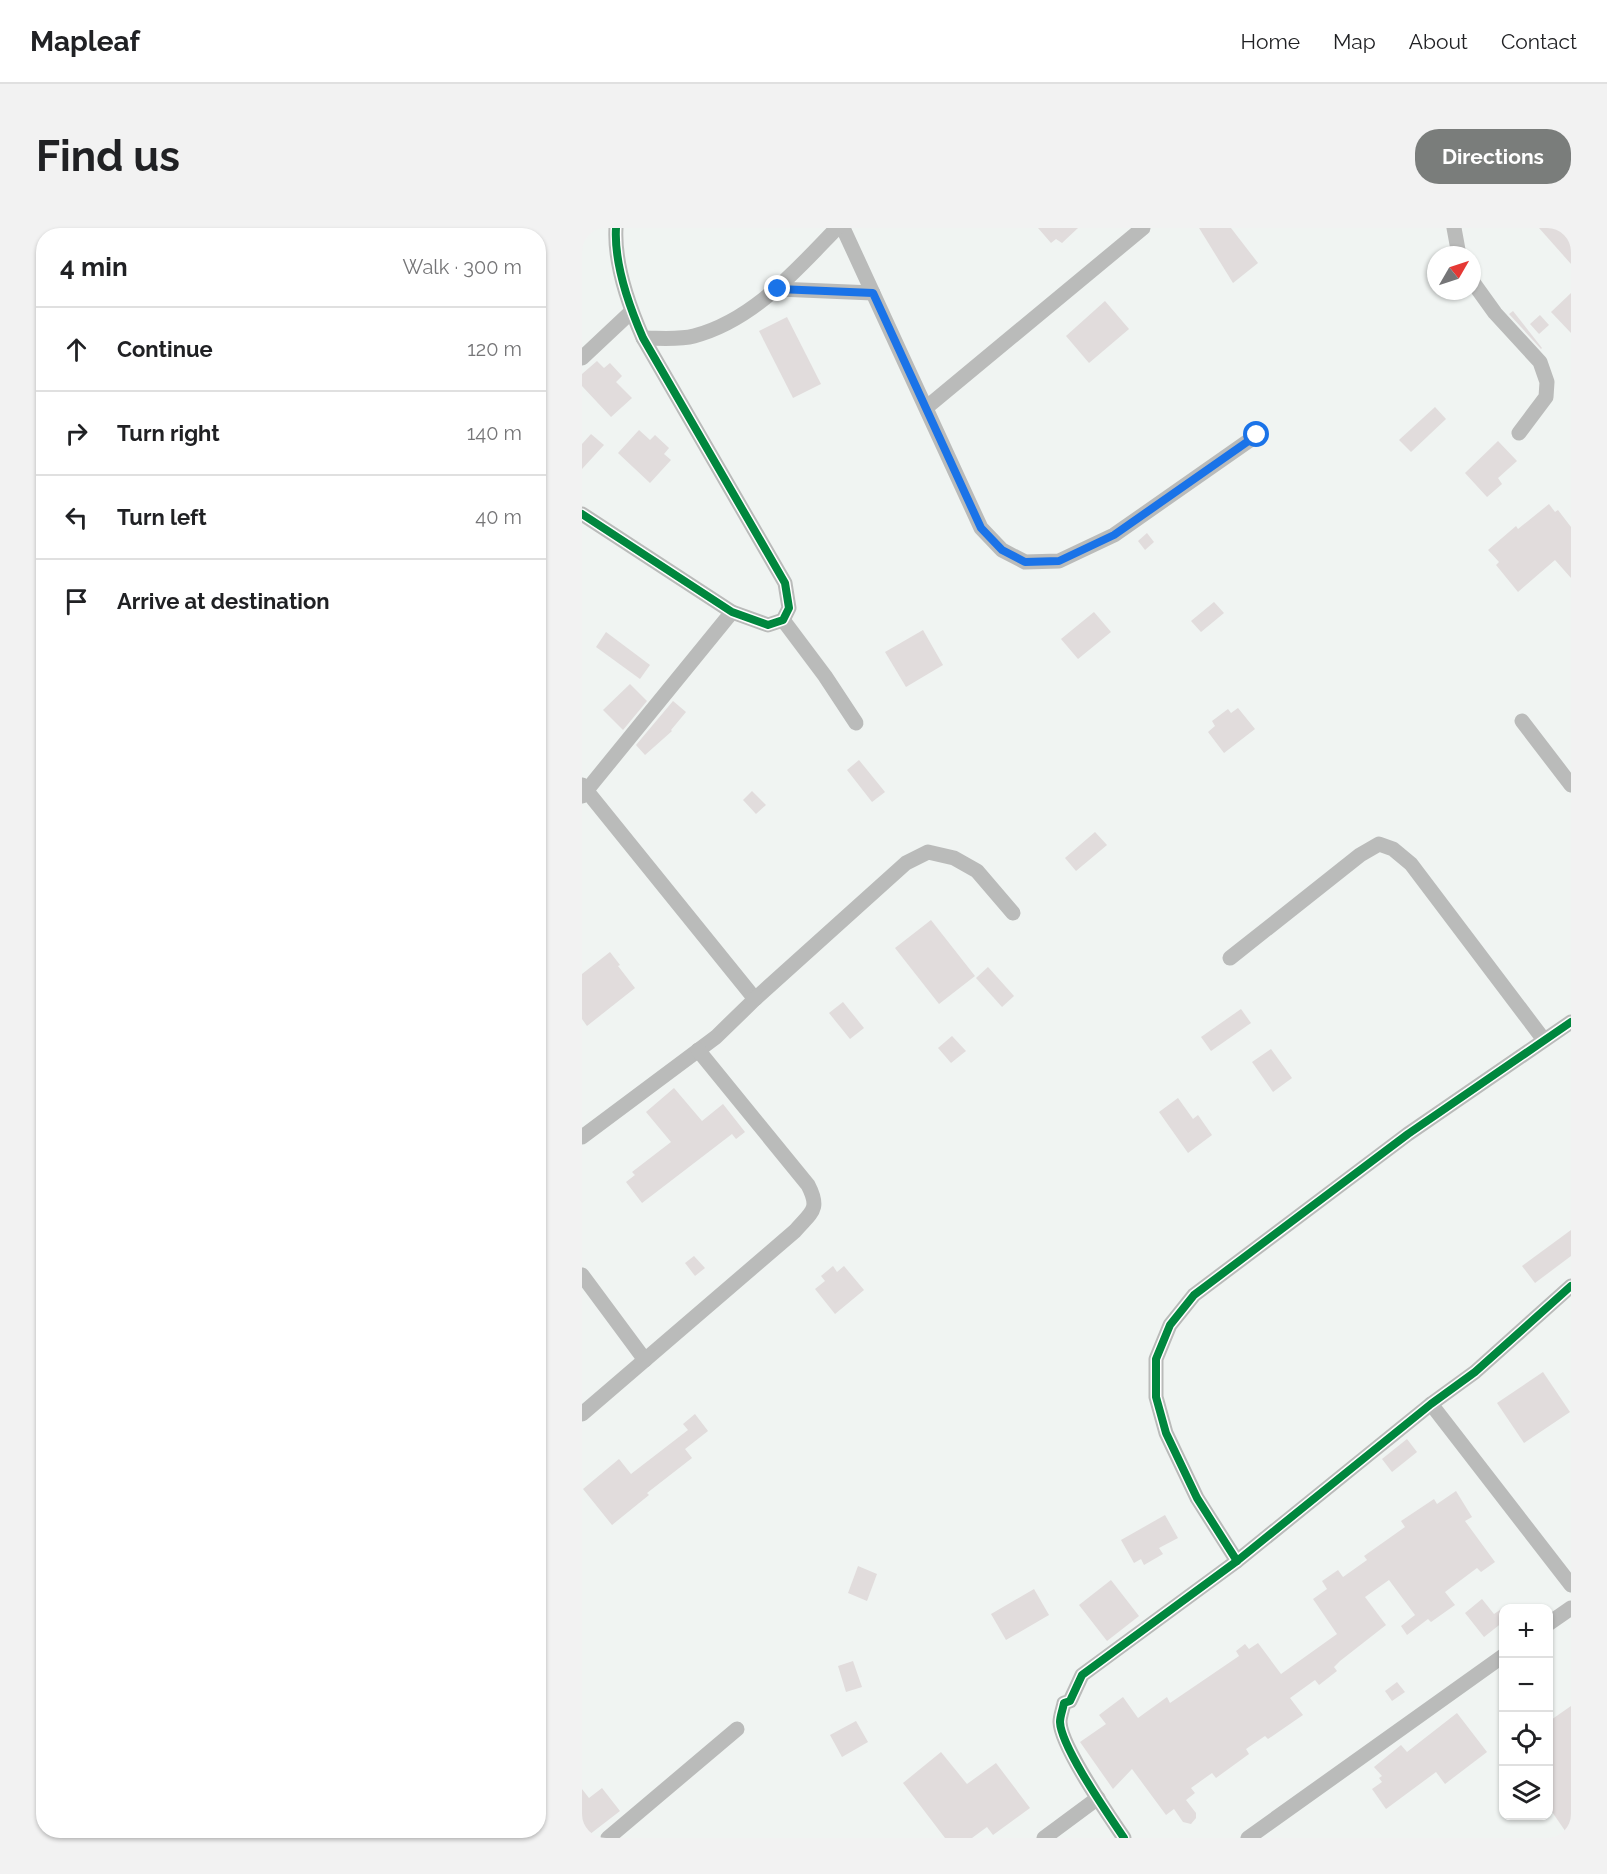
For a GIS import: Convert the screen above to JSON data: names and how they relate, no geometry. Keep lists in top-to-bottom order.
{
  "north": "top right",
  "page": {
    "header": "Mapleaf",
    "nav": [
      "Home",
      "Map",
      "About",
      "Contact"
    ],
    "buttons": "Directions",
    "title": "Find us",
    "heading": ["4 min", "Walk · 300 m"],
    "list": [
      ["Continue", "120 m"],
      ["Turn right", "140 m"],
      ["Turn left", "40 m"],
      "Arrive at destination"
    ],
    "map_buttons": ["+", "−"]
  }
}
